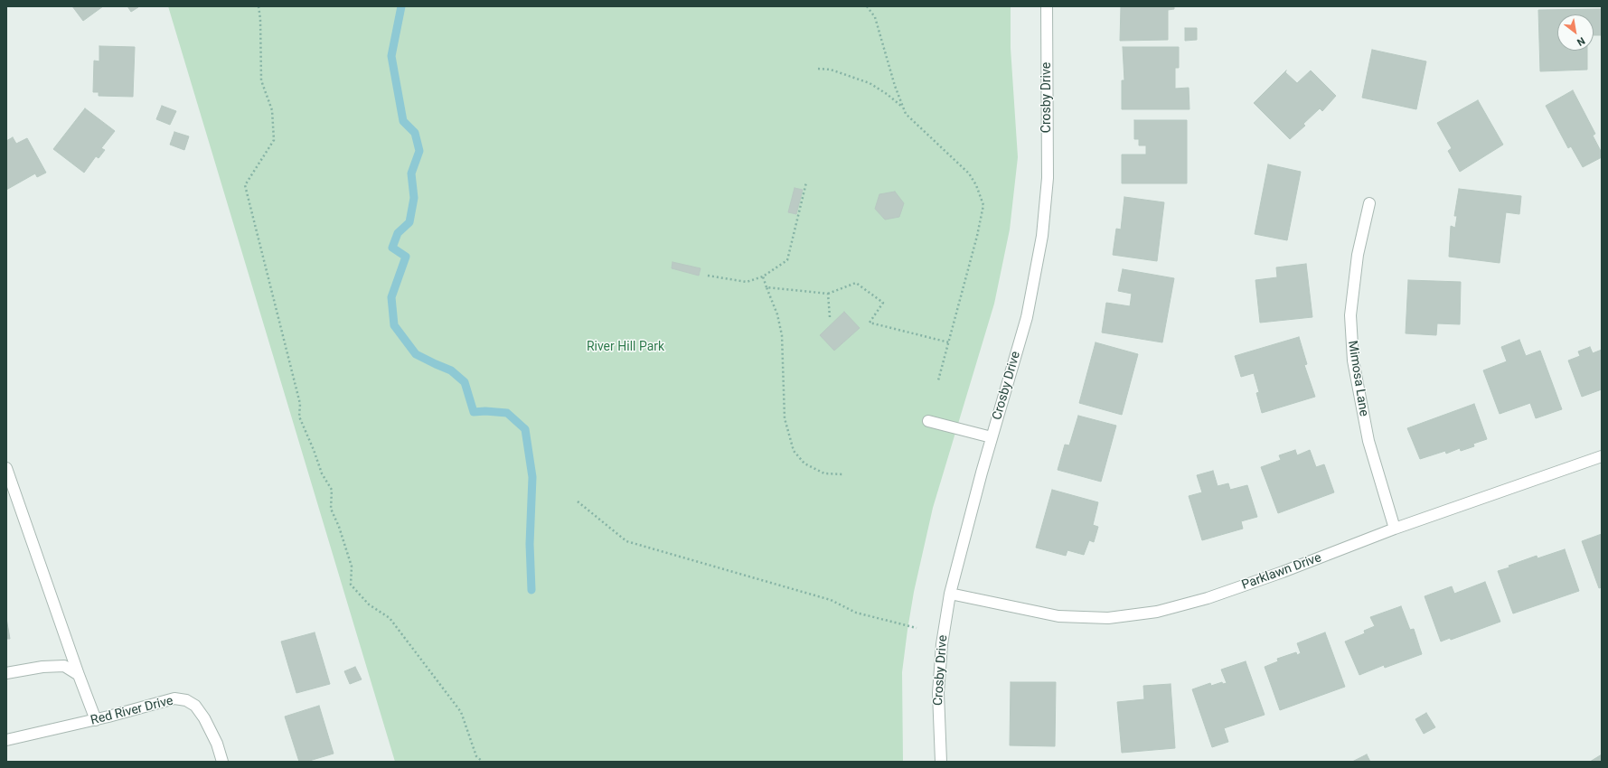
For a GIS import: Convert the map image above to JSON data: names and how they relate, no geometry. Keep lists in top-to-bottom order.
{
  "streets": {
    "street": [
      "Crosby Drive",
      "Mimosa Lane",
      "Parklawn Drive",
      "Red River Drive"
    ]
  },
  "crossings": [
    ["Crosby Drive", "Parklawn Drive"],
    ["Mimosa Lane", "Parklawn Drive"]
  ],
  "parks": ["River Hill Park"],
  "north": "bottom right"
}
